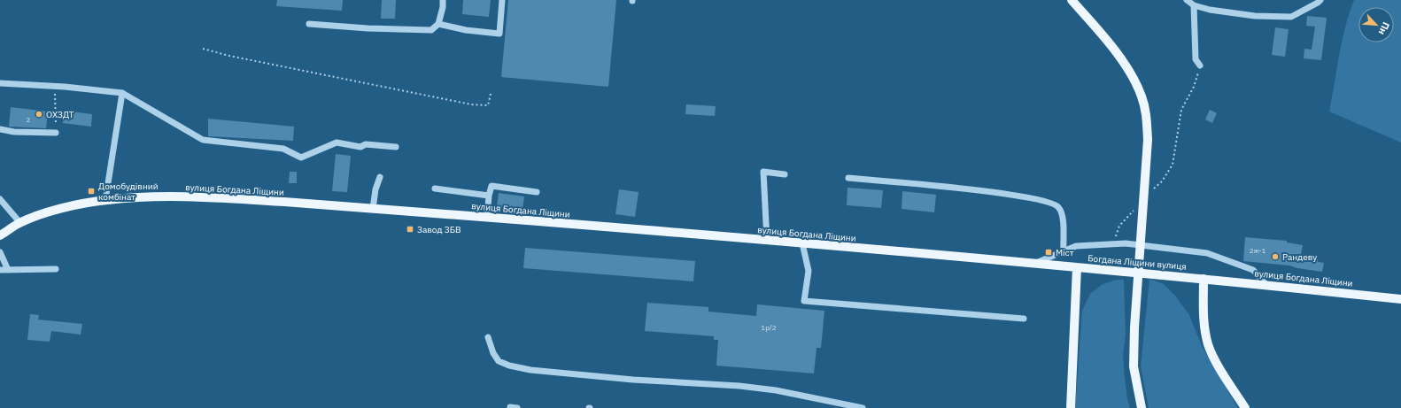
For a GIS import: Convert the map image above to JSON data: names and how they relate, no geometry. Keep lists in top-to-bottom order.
{
  "streets": {
    "main road": ["вулиця Богдана Ліщини", "Богдана Ліщини вулиця"]
  },
  "crossings": [
    ["вулиця Богдана Ліщини", "Богдана Ліщини вулиця"]
  ],
  "places": {
    "other": ["ОХЗДТ", "Рандеву"],
    "transit": ["Домобудівний комбінат", "Завод ЗБВ", "Міст"]
  },
  "house_numbers": ["2", "2ж-1", "1р/2"],
  "north": "bottom right"
}
